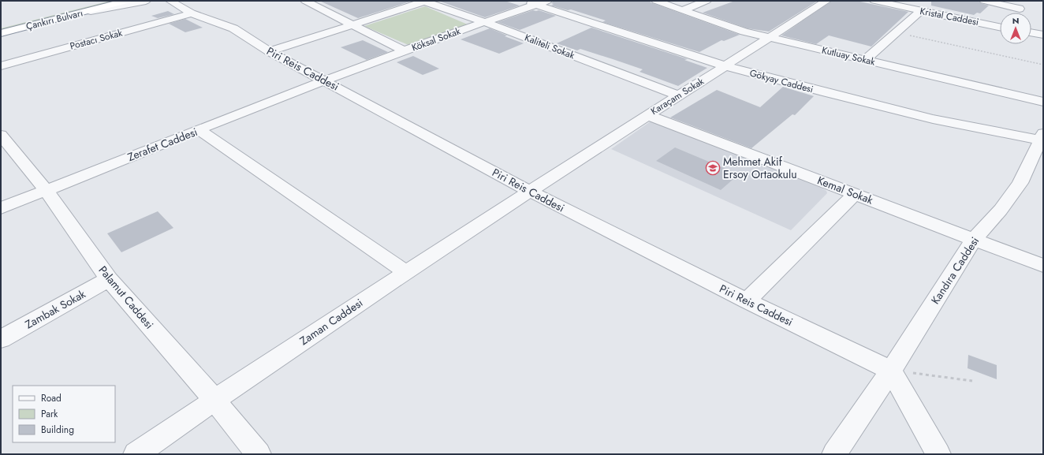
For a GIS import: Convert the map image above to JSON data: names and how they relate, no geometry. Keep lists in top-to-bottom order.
{
  "streets": {
    "highway": ["Çankırı Bulvarı"],
    "street": [
      "Kristal Caddesi",
      "Postacı Sokak",
      "Köksal Sokak",
      "Kaliteli Sokak",
      "Kutluay Sokak",
      "Piri Reis Caddesi",
      "Gökyay Caddesi",
      "Karaçam Sokak",
      "Zerafet Caddesi",
      "Kemal Sokak",
      "Kandıra Caddesi",
      "Palamut Caddesi",
      "Zambak Sokak",
      "Zaman Caddesi"
    ]
  },
  "crossings": [
    ["Postacı Sokak", "Piri Reis Caddesi"],
    ["Köksal Sokak", "Kaliteli Sokak"],
    ["Köksal Sokak", "Piri Reis Caddesi"],
    ["Köksal Sokak", "Gökyay Caddesi"],
    ["Köksal Sokak", "Zerafet Caddesi"],
    ["Kaliteli Sokak", "Karaçam Sokak"],
    ["Kutluay Sokak", "Karaçam Sokak"],
    ["Piri Reis Caddesi", "Karaçam Sokak"],
    ["Piri Reis Caddesi", "Zerafet Caddesi"],
    ["Piri Reis Caddesi", "Kandıra Caddesi"],
    ["Piri Reis Caddesi", "Zaman Caddesi"],
    ["Gökyay Caddesi", "Karaçam Sokak"],
    ["Gökyay Caddesi", "Kandıra Caddesi"],
    ["Karaçam Sokak", "Kemal Sokak"],
    ["Karaçam Sokak", "Zaman Caddesi"],
    ["Zerafet Caddesi", "Palamut Caddesi"],
    ["Kemal Sokak", "Kandıra Caddesi"],
    ["Palamut Caddesi", "Zambak Sokak"],
    ["Palamut Caddesi", "Zaman Caddesi"]
  ],
  "places": {
    "school or university": ["Mehmet Akif Ersoy Ortaokulu"]
  },
  "legend": ["Road", "Park", "Building"],
  "north": "top"
}
